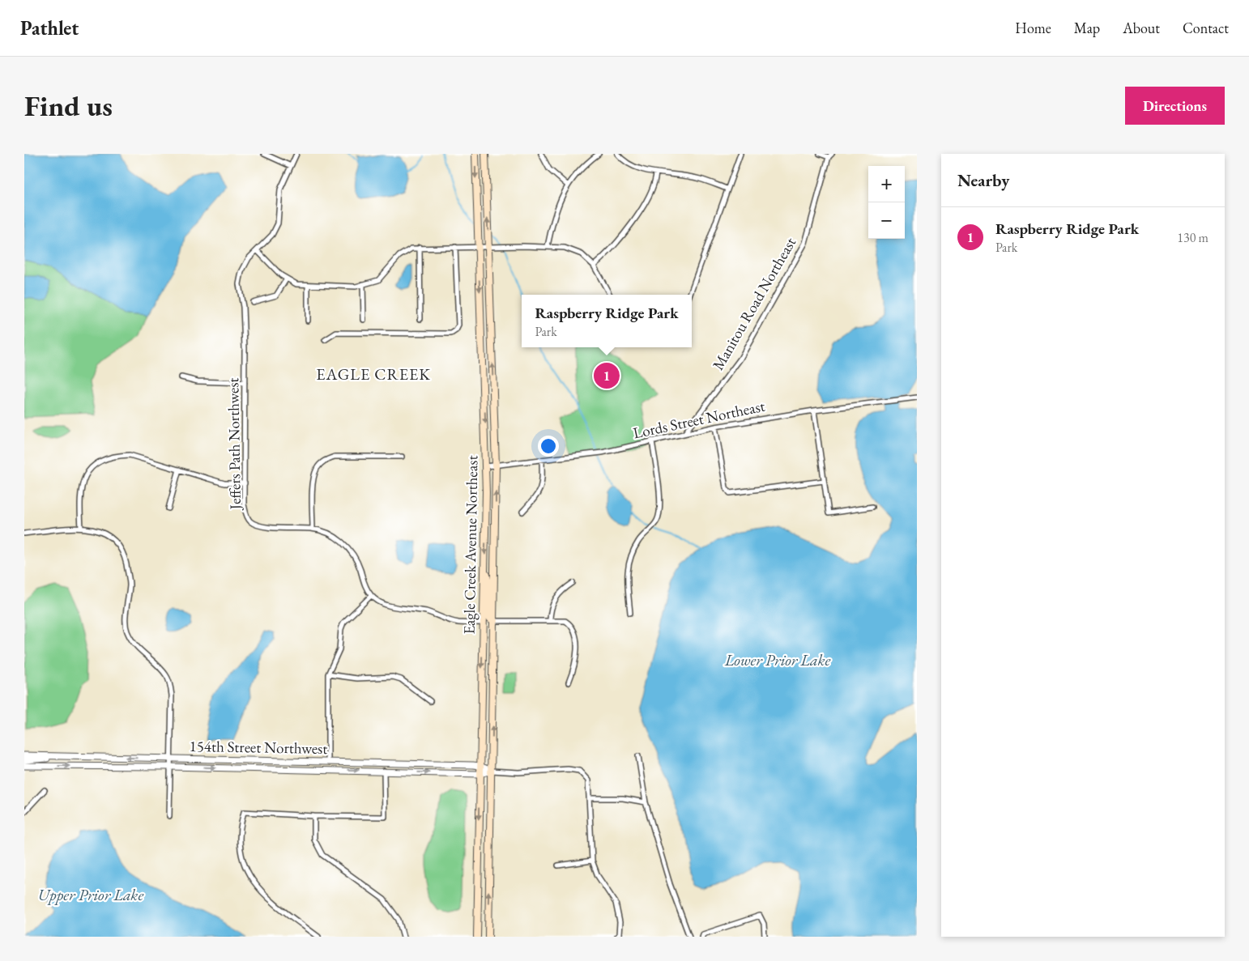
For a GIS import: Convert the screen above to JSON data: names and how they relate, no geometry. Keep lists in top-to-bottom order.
{
  "streets": {
    "main road": ["Eagle Creek Avenue Northeast"],
    "street": [
      "Manitou Road Northeast",
      "Lords Street Northeast",
      "Jeffers Path Northwest",
      "154th Street Northwest"
    ]
  },
  "crossings": [
    ["Manitou Road Northeast", "Lords Street Northeast"],
    ["Lords Street Northeast", "Eagle Creek Avenue Northeast"],
    ["Eagle Creek Avenue Northeast", "154th Street Northwest"]
  ],
  "districts": ["EAGLE CREEK"],
  "water": ["Lower Prior Lake", "Upper Prior Lake"],
  "page": {
    "header": "Pathlet",
    "nav": [
      "Home",
      "Map",
      "About",
      "Contact"
    ],
    "buttons": "Directions",
    "title": "Find us",
    "heading": "Nearby",
    "map_buttons": ["+", "−"],
    "list": [
      {
        "mark": "1",
        "name": "Raspberry Ridge Park",
        "note": "Park",
        "value": "130 m"
      }
    ],
    "popup": ["Raspberry Ridge Park", "Park"],
    "pins": "1"
  }
}
